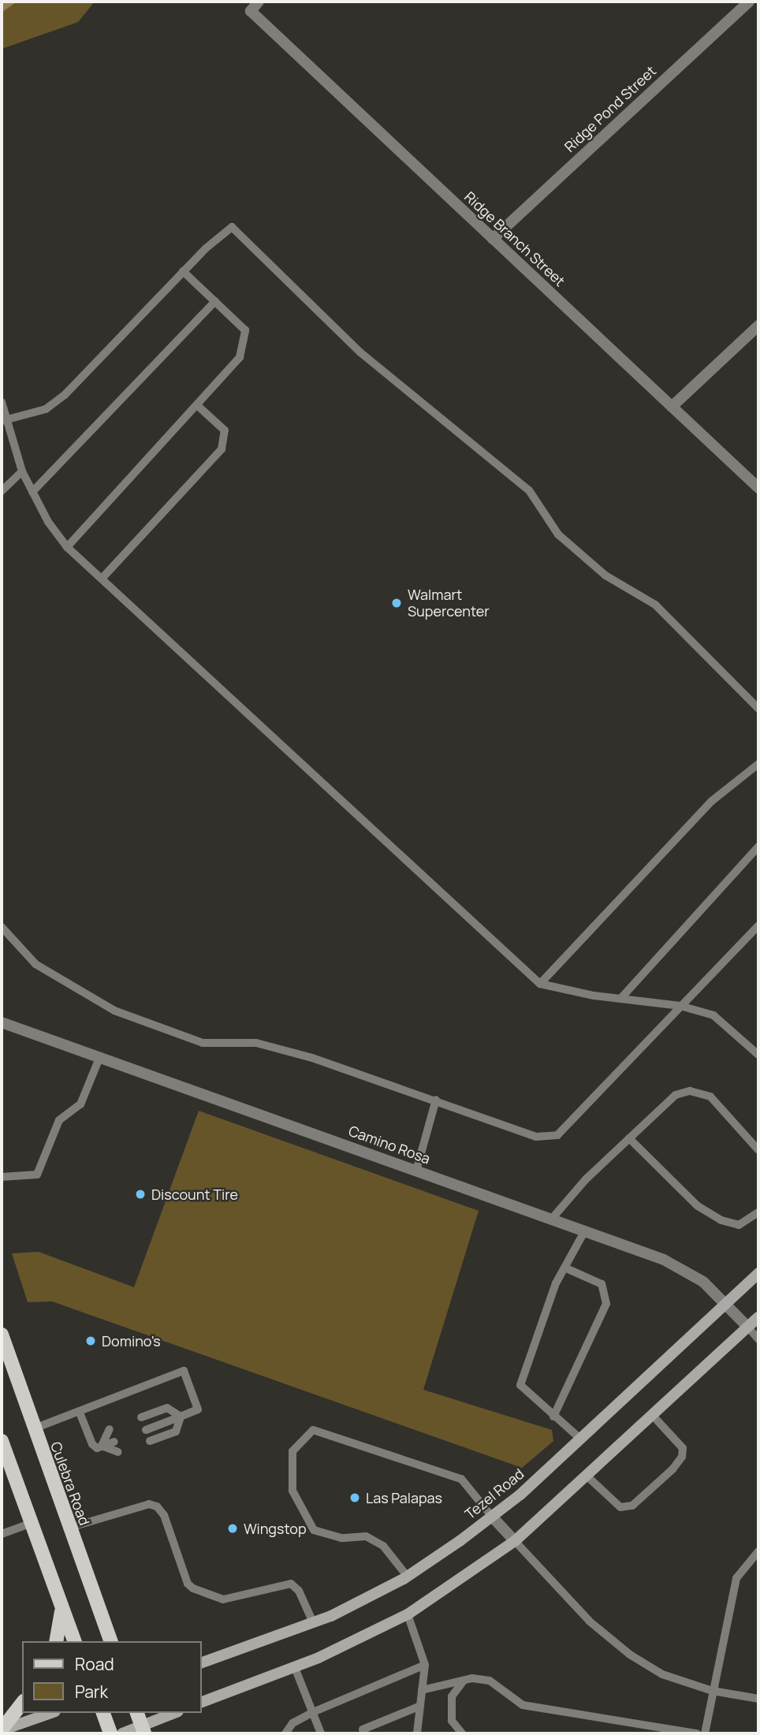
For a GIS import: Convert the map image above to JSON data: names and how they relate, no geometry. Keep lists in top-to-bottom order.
{
  "streets": {
    "main road": ["Culebra Road", "Tezel Road"],
    "street": ["Ridge Pond Street", "Ridge Branch Street", "Camino Rosa"]
  },
  "crossings": [
    ["Ridge Pond Street", "Ridge Branch Street"],
    ["Camino Rosa", "Tezel Road"]
  ],
  "places": [
    "Walmart Supercenter",
    "Discount Tire",
    "Domino's",
    "Las Palapas",
    "Wingstop"
  ],
  "legend": ["Road", "Park"]
}
